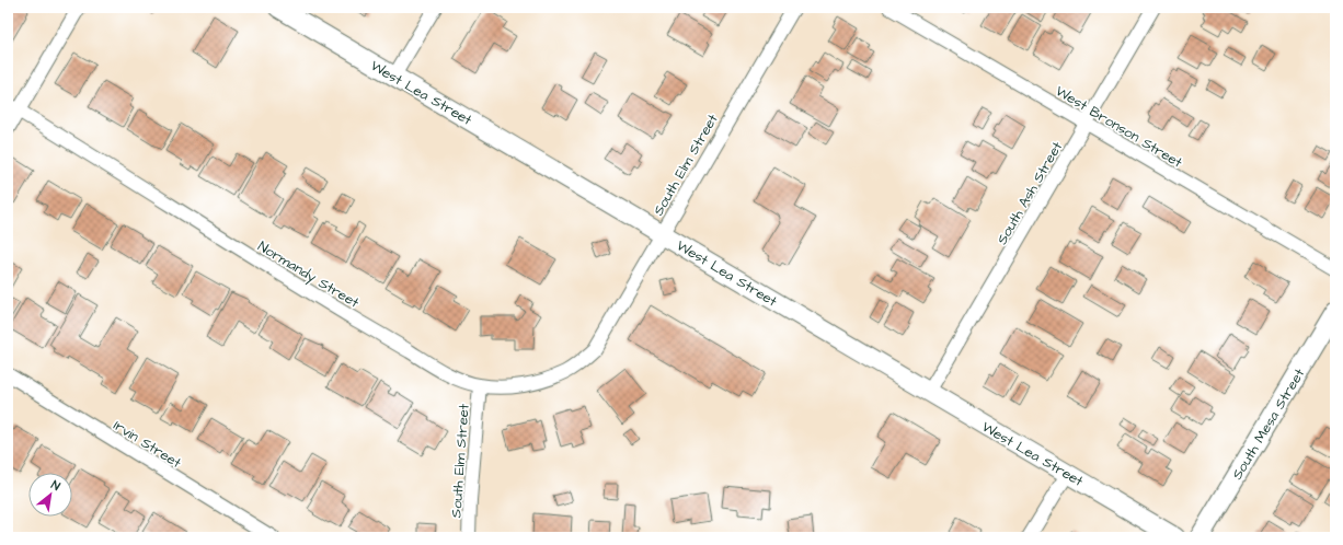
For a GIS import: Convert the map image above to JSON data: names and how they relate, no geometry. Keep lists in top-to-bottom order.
{
  "streets": {
    "main road": ["West Lea Street", "South Mesa Street"],
    "street": [
      "West Bronson Street",
      "South Elm Street",
      "South Ash Street",
      "Normandy Street",
      "Irvin Street"
    ]
  },
  "crossings": [
    ["West Lea Street", "South Elm Street"],
    ["West Lea Street", "South Ash Street"],
    ["West Bronson Street", "South Ash Street"],
    ["South Elm Street", "Normandy Street"]
  ],
  "north": "top right"
}
